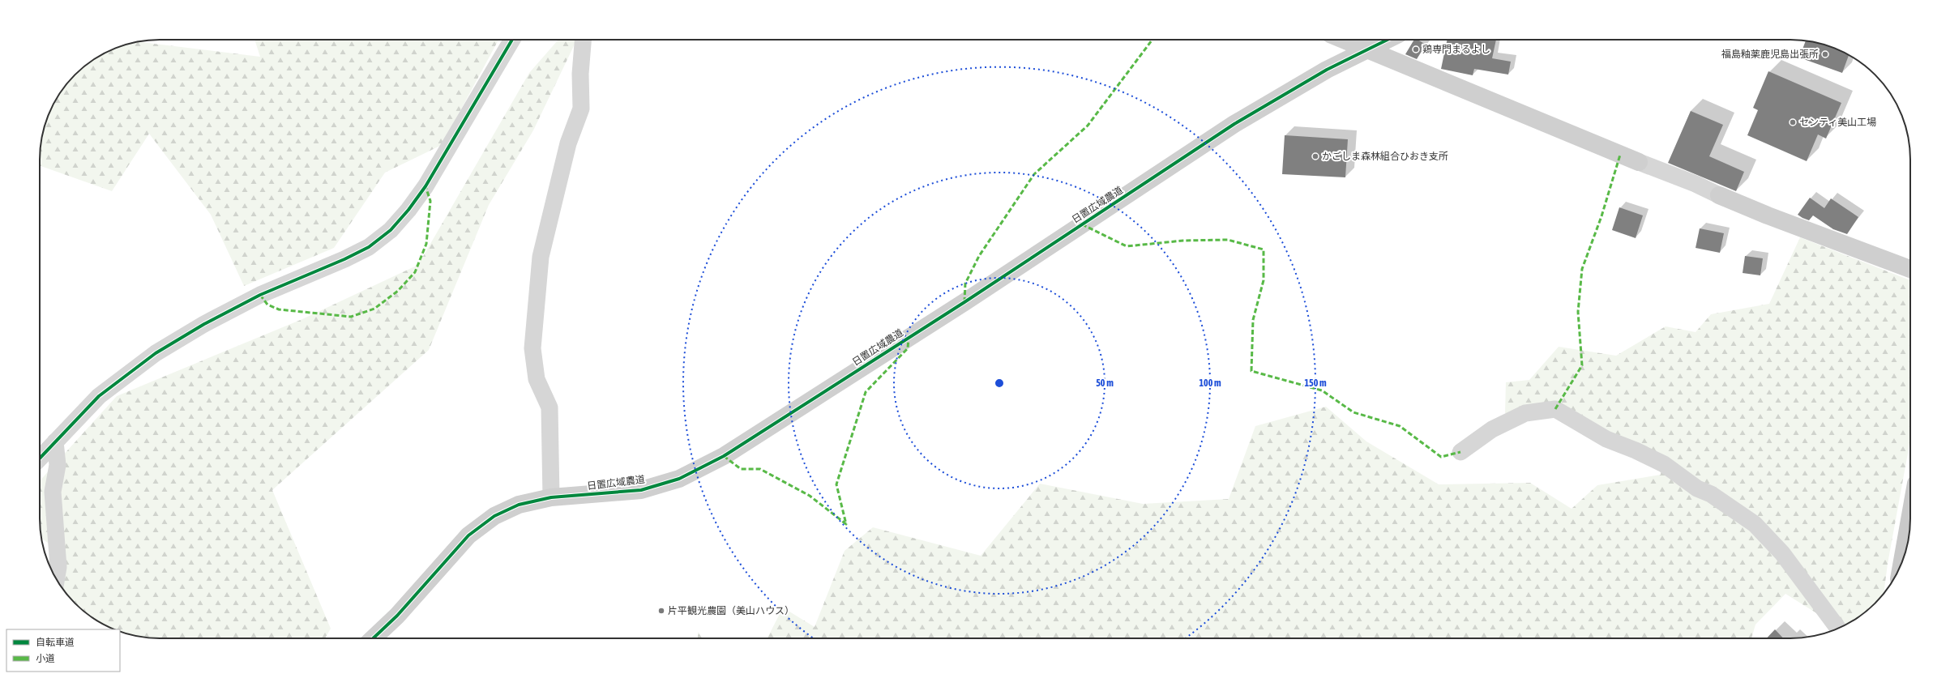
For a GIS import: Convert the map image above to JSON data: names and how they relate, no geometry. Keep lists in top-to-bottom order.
{
  "streets": {
    "street": ["日置広域農道"]
  },
  "places": [
    "鶏専門まるよし",
    "福島釉薬鹿児島出張所",
    "センティ美山工場",
    "かごしま森林組合ひおき支所",
    "片平観光農園（美山ハウス）"
  ],
  "legend": ["自転車道", "小道"],
  "rings": ["50 m", "100 m", "150 m"]
}
